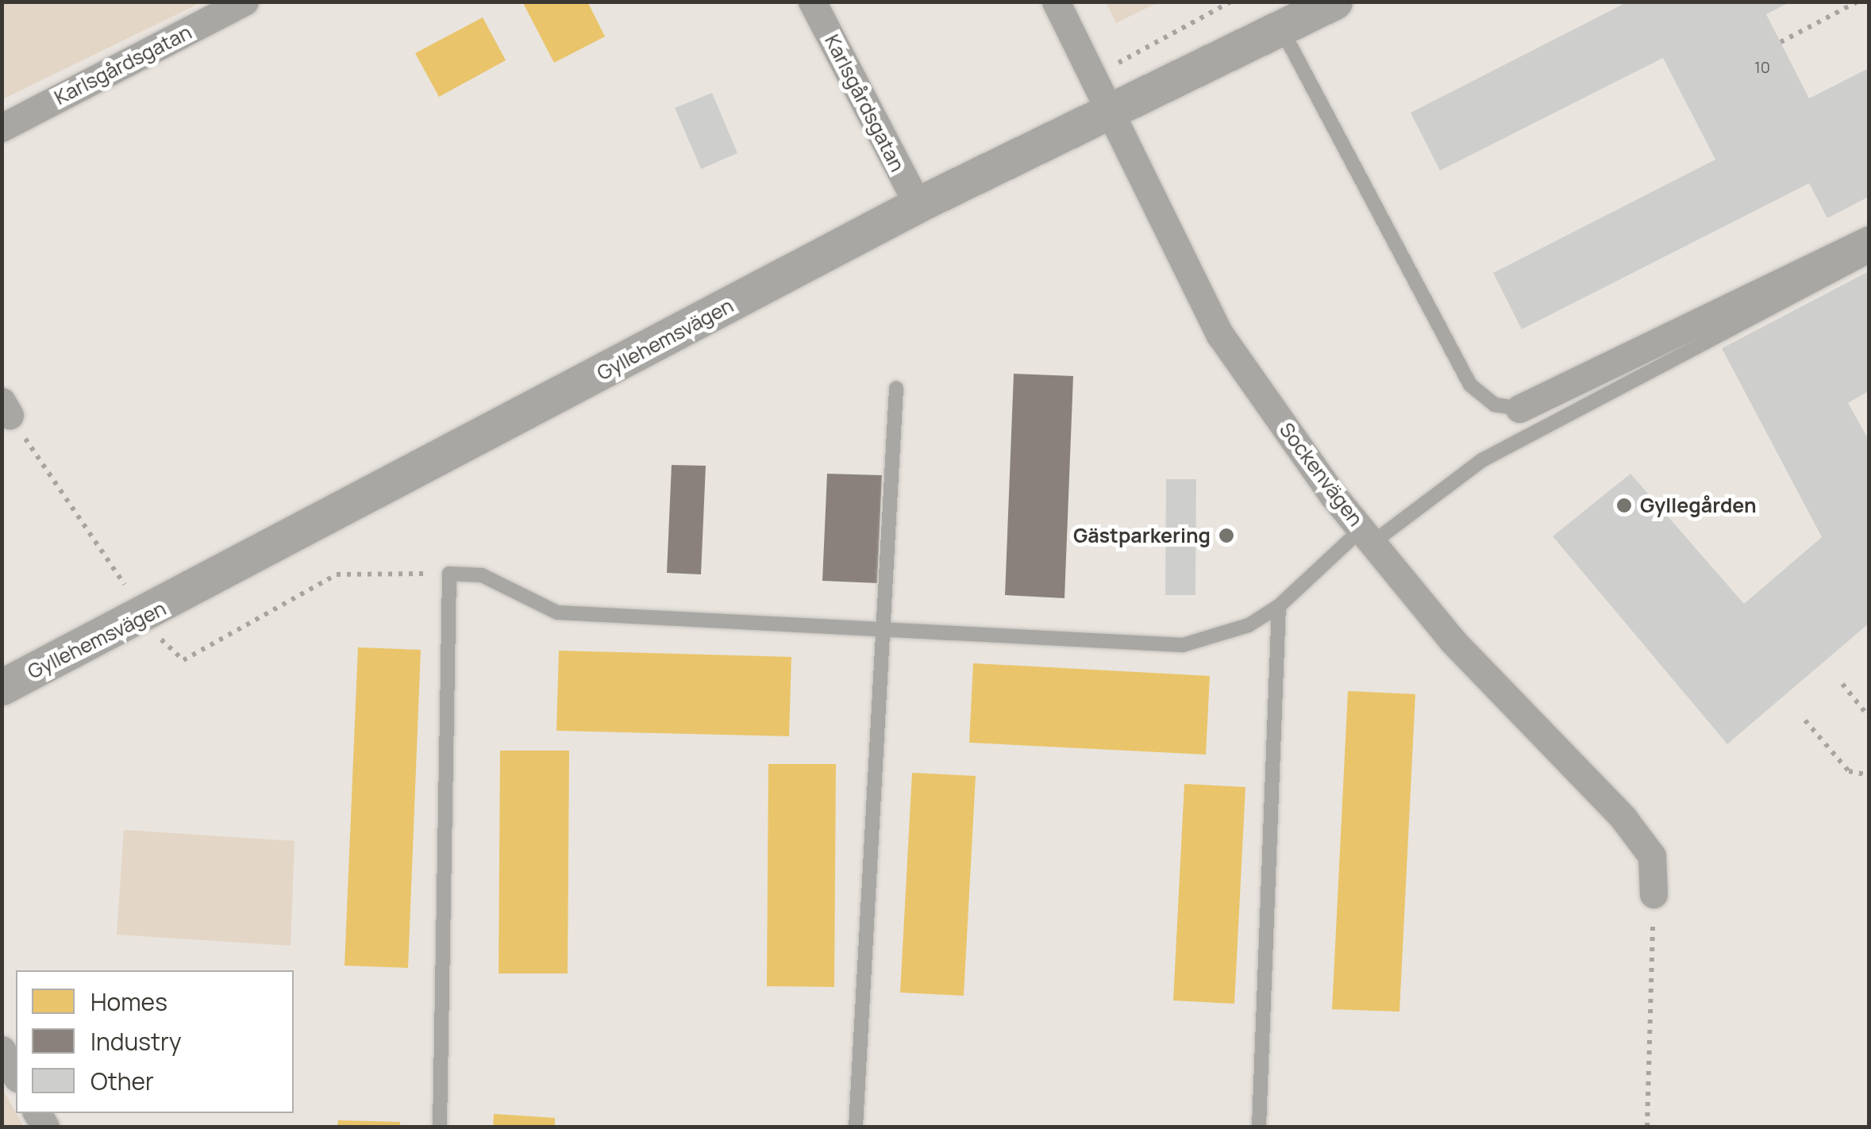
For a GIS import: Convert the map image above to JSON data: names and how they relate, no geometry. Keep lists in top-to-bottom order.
{
  "streets": {
    "street": ["Karlsgårdsgatan", "Gyllehemsvägen", "Sockenvägen"]
  },
  "crossings": [
    ["Karlsgårdsgatan", "Gyllehemsvägen"],
    ["Gyllehemsvägen", "Sockenvägen"]
  ],
  "places": ["Gyllegården", "Gästparkering"],
  "house_numbers": ["10"],
  "legend": ["Homes", "Industry", "Other"]
}
